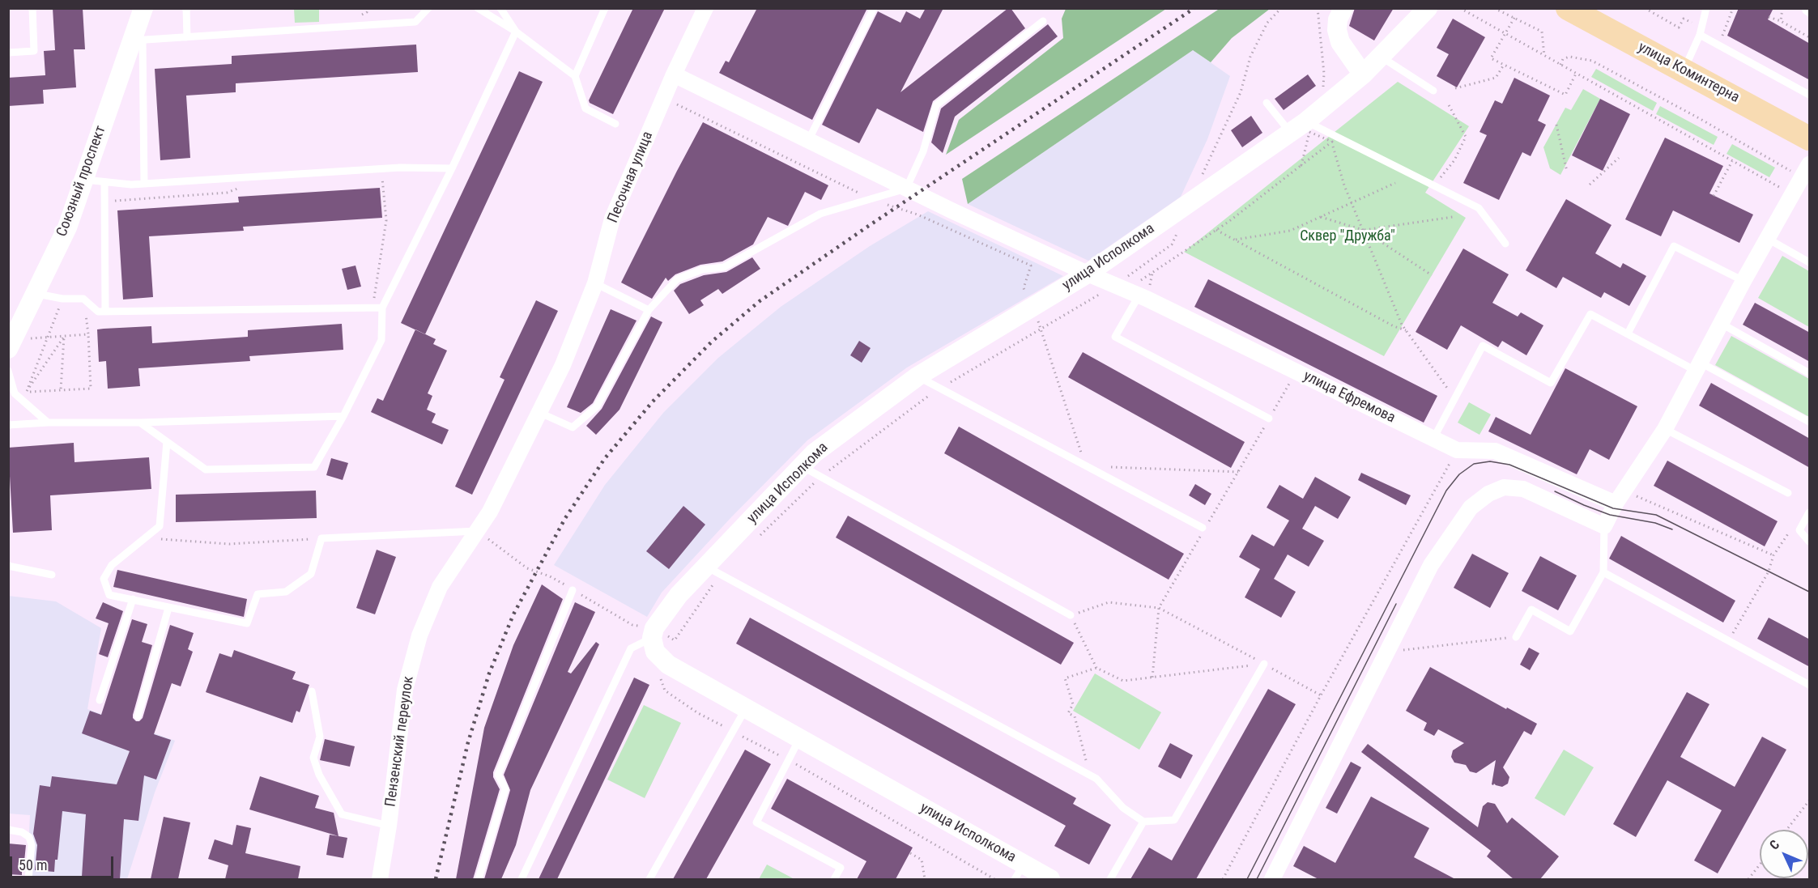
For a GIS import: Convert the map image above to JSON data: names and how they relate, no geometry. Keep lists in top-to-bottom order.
{
  "streets": {
    "main road": ["улица Коминтерна"],
    "street": [
      "Песочная улица",
      "Союзный проспект",
      "улица Исполкома",
      "улица Ефремова",
      "Пензенский переулок"
    ]
  },
  "crossings": [
    ["Песочная улица", "улица Ефремова"],
    ["Песочная улица", "Пензенский переулок"],
    ["улица Исполкома", "улица Ефремова"]
  ],
  "parks": ["Сквер \"Дружба\""],
  "scale_bar": "50 m",
  "north": "top left"
}
